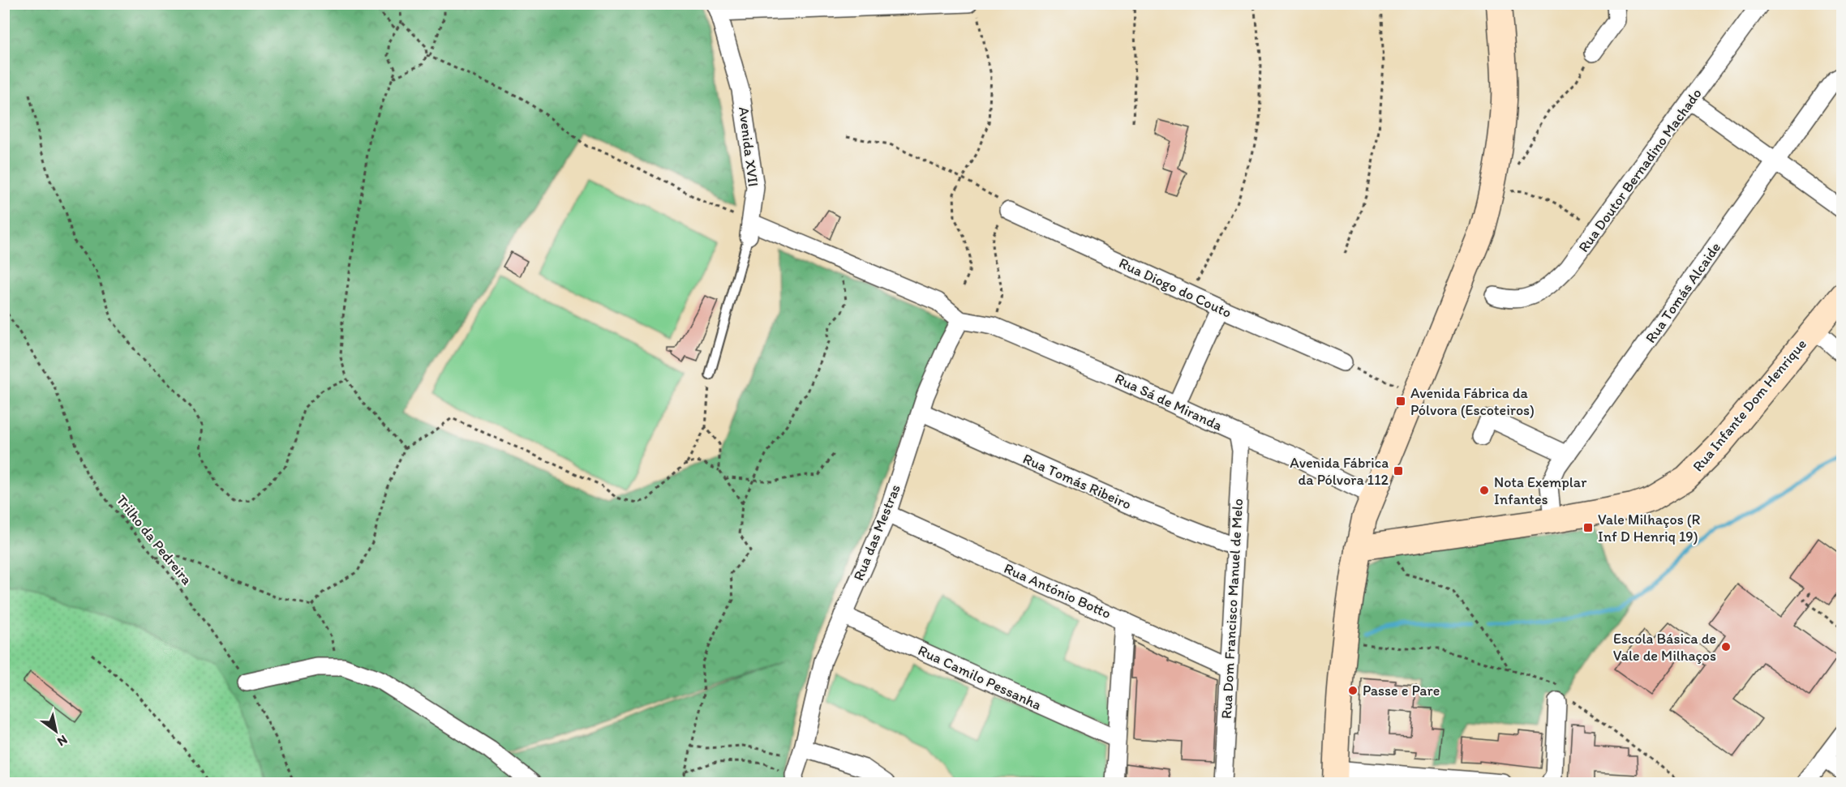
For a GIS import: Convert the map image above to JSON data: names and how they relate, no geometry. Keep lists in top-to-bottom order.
{
  "streets": {
    "street": [
      "Avenida XVII",
      "Rua Doutor Bernadino Machado",
      "Rua Diogo do Couto",
      "Rua Tomás Alcaide",
      "Rua Sá de Miranda",
      "Rua Infante Dom Henrique",
      "Rua Tomás Ribeiro",
      "Rua das Mestras",
      "Rua António Botto",
      "Rua Dom Francisco Manuel de Melo",
      "Rua Camilo Pessanha"
    ],
    "path": ["Trilho da Pedreira"]
  },
  "crossings": [
    ["Rua Tomás Alcaide", "Rua Infante Dom Henrique"],
    ["Rua Sá de Miranda", "Rua das Mestras"],
    ["Rua Sá de Miranda", "Rua Dom Francisco Manuel de Melo"],
    ["Rua Tomás Ribeiro", "Rua das Mestras"],
    ["Rua Tomás Ribeiro", "Rua Dom Francisco Manuel de Melo"],
    ["Rua das Mestras", "Rua António Botto"],
    ["Rua das Mestras", "Rua Camilo Pessanha"],
    ["Rua António Botto", "Rua Dom Francisco Manuel de Melo"]
  ],
  "places": {
    "transit": ["Avenida Fábrica da Pólvora (Escoteiros)", "Avenida Fábrica da Pólvora 112", "Vale Milhaços (R Inf D Henriq 19)"],
    "other": ["Nota Exemplar Infantes", "Escola Básica de Vale de Milhaços", "Passe e Pare"]
  },
  "north": "bottom right"
}
